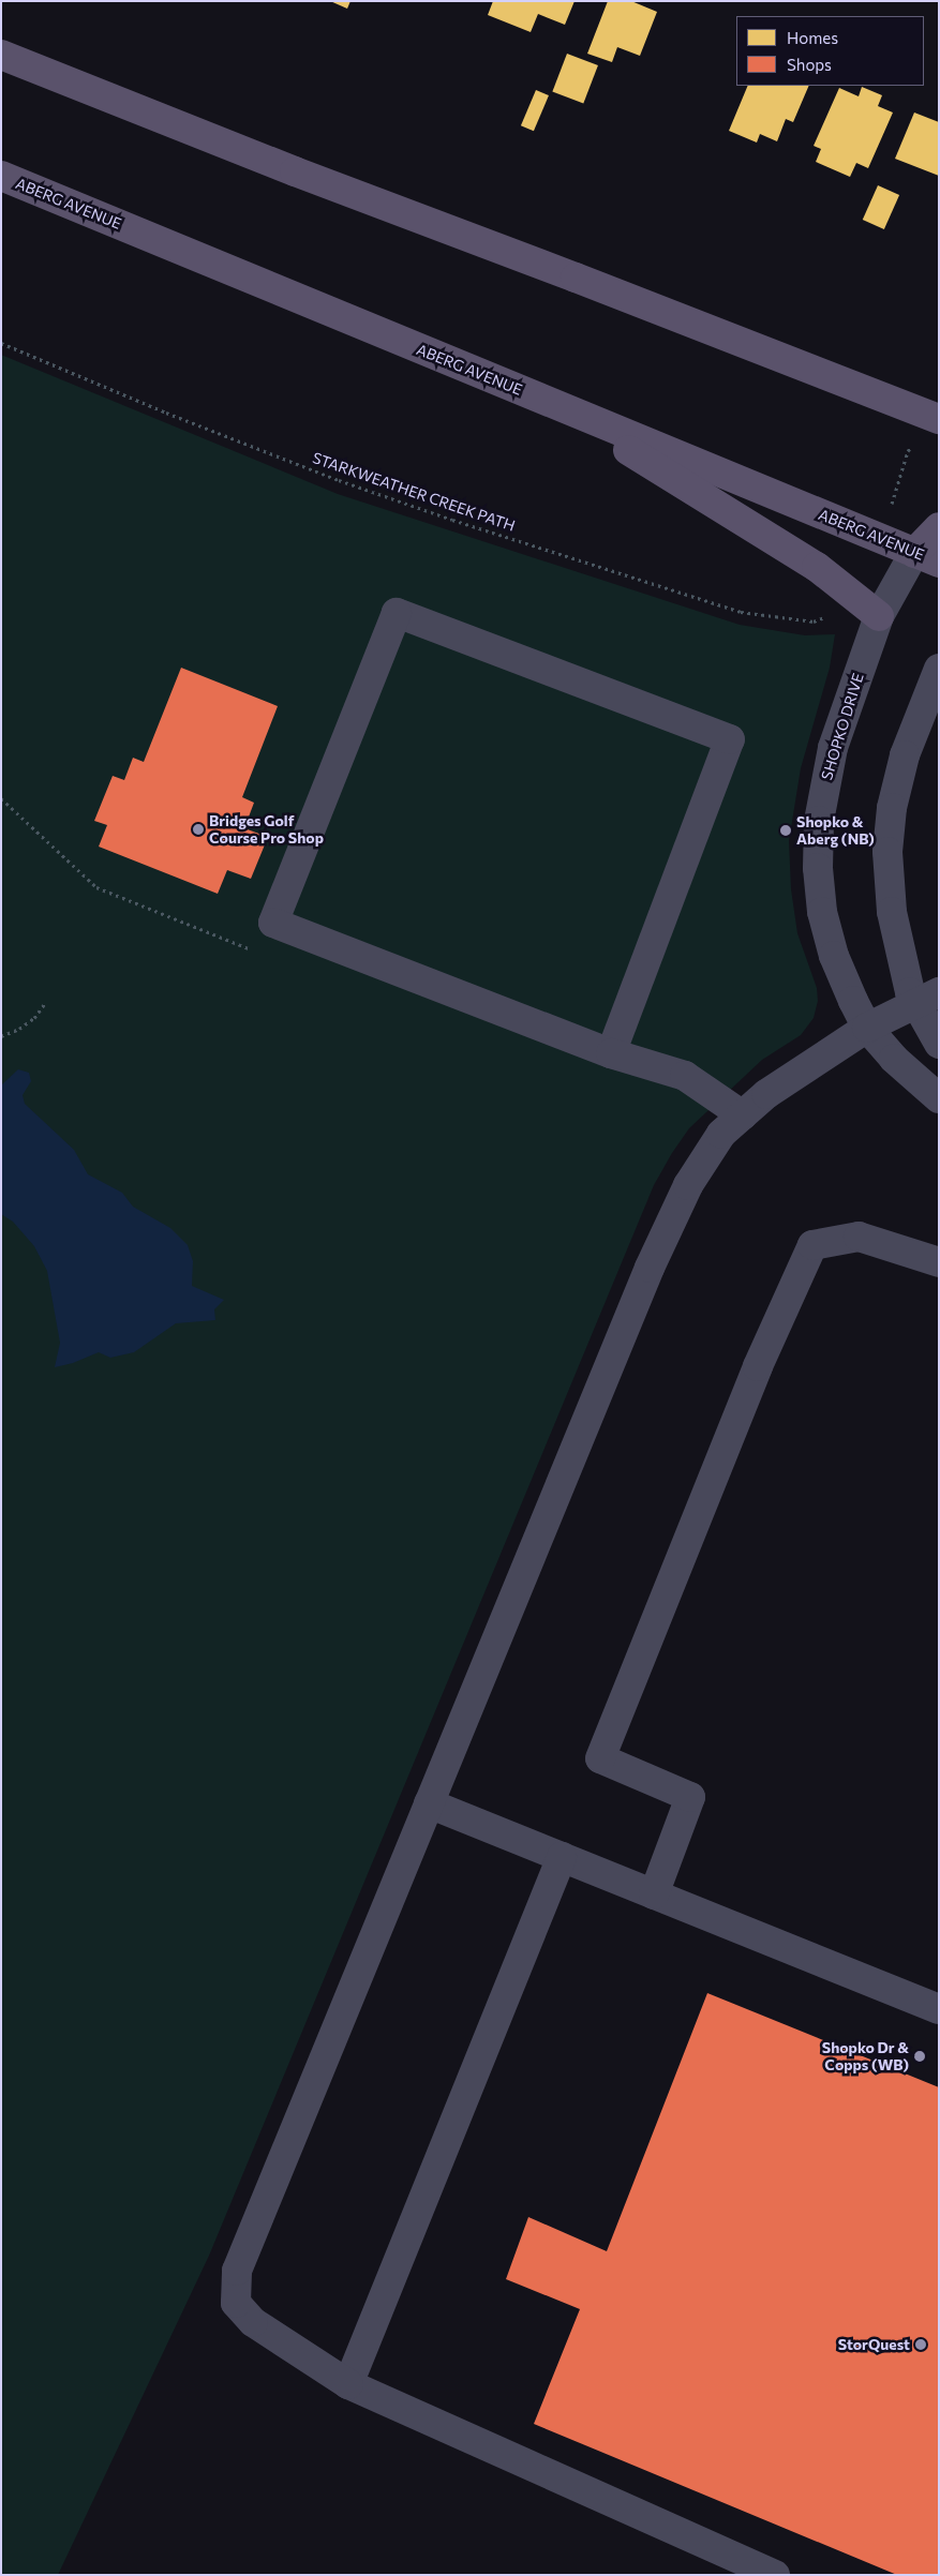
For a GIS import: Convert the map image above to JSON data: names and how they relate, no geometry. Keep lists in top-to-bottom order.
{
  "streets": {
    "main road": ["ABERG AVENUE"],
    "street": ["SHOPKO DRIVE"],
    "path": ["STARKWEATHER CREEK PATH"]
  },
  "crossings": [
    ["ABERG AVENUE", "SHOPKO DRIVE"]
  ],
  "places": [
    "Bridges Golf Course Pro Shop",
    "Shopko & Aberg (NB)",
    "Shopko Dr & Copps (WB)",
    "StorQuest"
  ],
  "legend": ["Homes", "Shops"]
}
